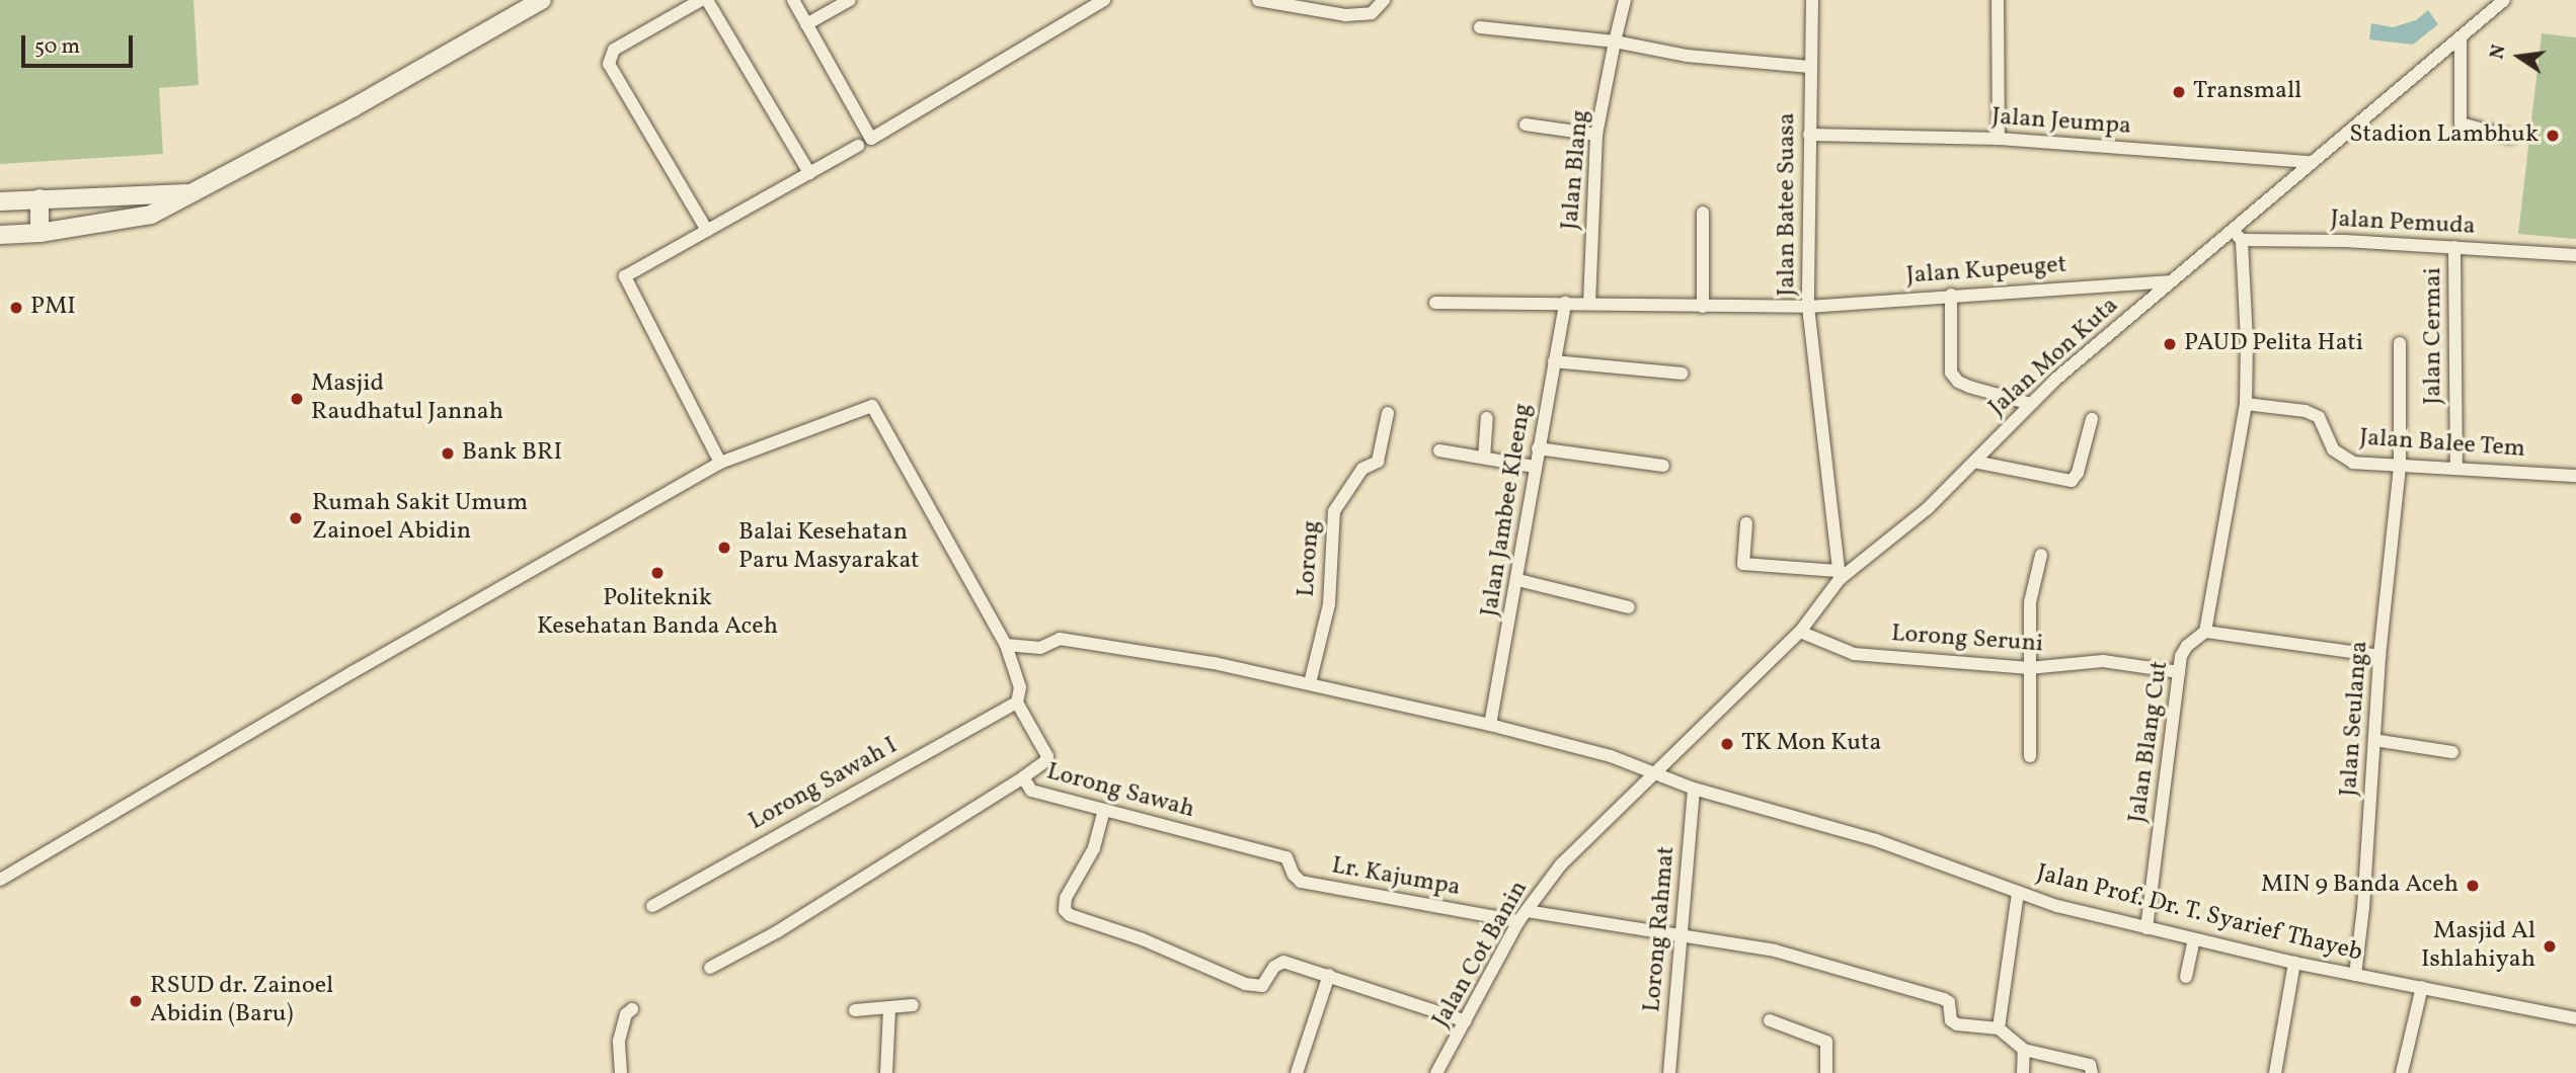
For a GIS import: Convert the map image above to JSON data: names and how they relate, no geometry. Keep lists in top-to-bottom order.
{
  "streets": {
    "street": [
      "Jalan Jeumpa",
      "Jalan Blang",
      "Jalan Batee Suasa",
      "Jalan Pemuda",
      "Jalan Kupeuget",
      "Jalan Cermai",
      "Jalan Mon Kuta",
      "Jalan Balee Tem",
      "Jalan Jambee Kleeng",
      "Lorong",
      "Lorong Seruni",
      "Jalan Seulanga",
      "Jalan Blang Cut",
      "Lorong Sawah I",
      "Lorong Sawah",
      "Lr. Kajumpa",
      "Jalan Prof. Dr. T. Syarief Thayeb",
      "Lorong Rahmat",
      "Jalan Cot Banin"
    ]
  },
  "crossings": [
    ["Jalan Jeumpa", "Jalan Batee Suasa"],
    ["Jalan Jeumpa", "Jalan Mon Kuta"],
    ["Jalan Blang", "Jalan Kupeuget"],
    ["Jalan Batee Suasa", "Jalan Kupeuget"],
    ["Jalan Batee Suasa", "Jalan Mon Kuta"],
    ["Jalan Pemuda", "Jalan Cermai"],
    ["Jalan Kupeuget", "Jalan Mon Kuta"],
    ["Jalan Kupeuget", "Jalan Jambee Kleeng"],
    ["Jalan Cermai", "Jalan Balee Tem"],
    ["Jalan Mon Kuta", "Lorong Seruni"],
    ["Jalan Mon Kuta", "Jalan Prof. Dr. T. Syarief Thayeb"],
    ["Jalan Mon Kuta", "Jalan Cot Banin"],
    ["Jalan Balee Tem", "Jalan Seulanga"],
    ["Jalan Jambee Kleeng", "Jalan Prof. Dr. T. Syarief Thayeb"],
    ["Lorong", "Jalan Prof. Dr. T. Syarief Thayeb"],
    ["Lorong Seruni", "Jalan Blang Cut"],
    ["Jalan Seulanga", "Jalan Prof. Dr. T. Syarief Thayeb"],
    ["Jalan Blang Cut", "Jalan Prof. Dr. T. Syarief Thayeb"],
    ["Lorong Sawah I", "Lorong Sawah"],
    ["Lorong Sawah", "Lr. Kajumpa"],
    ["Lorong Sawah", "Jalan Prof. Dr. T. Syarief Thayeb"],
    ["Lr. Kajumpa", "Lorong Rahmat"],
    ["Lr. Kajumpa", "Jalan Cot Banin"],
    ["Jalan Prof. Dr. T. Syarief Thayeb", "Lorong Rahmat"],
    ["Jalan Prof. Dr. T. Syarief Thayeb", "Jalan Cot Banin"]
  ],
  "places": [
    "Transmall",
    "Stadion Lambhuk",
    "PMI",
    "PAUD Pelita Hati",
    "Masjid Raudhatul Jannah",
    "Bank BRI",
    "Rumah Sakit Umum Zainoel Abidin",
    "Balai Kesehatan Paru Masyarakat",
    "Politeknik Kesehatan Banda Aceh",
    "TK Mon Kuta",
    "MIN 9 Banda Aceh",
    "Masjid Al Ishlahiyah",
    "RSUD dr. Zainoel Abidin (Baru)"
  ],
  "scale_bar": "50 m",
  "north": "left"
}
